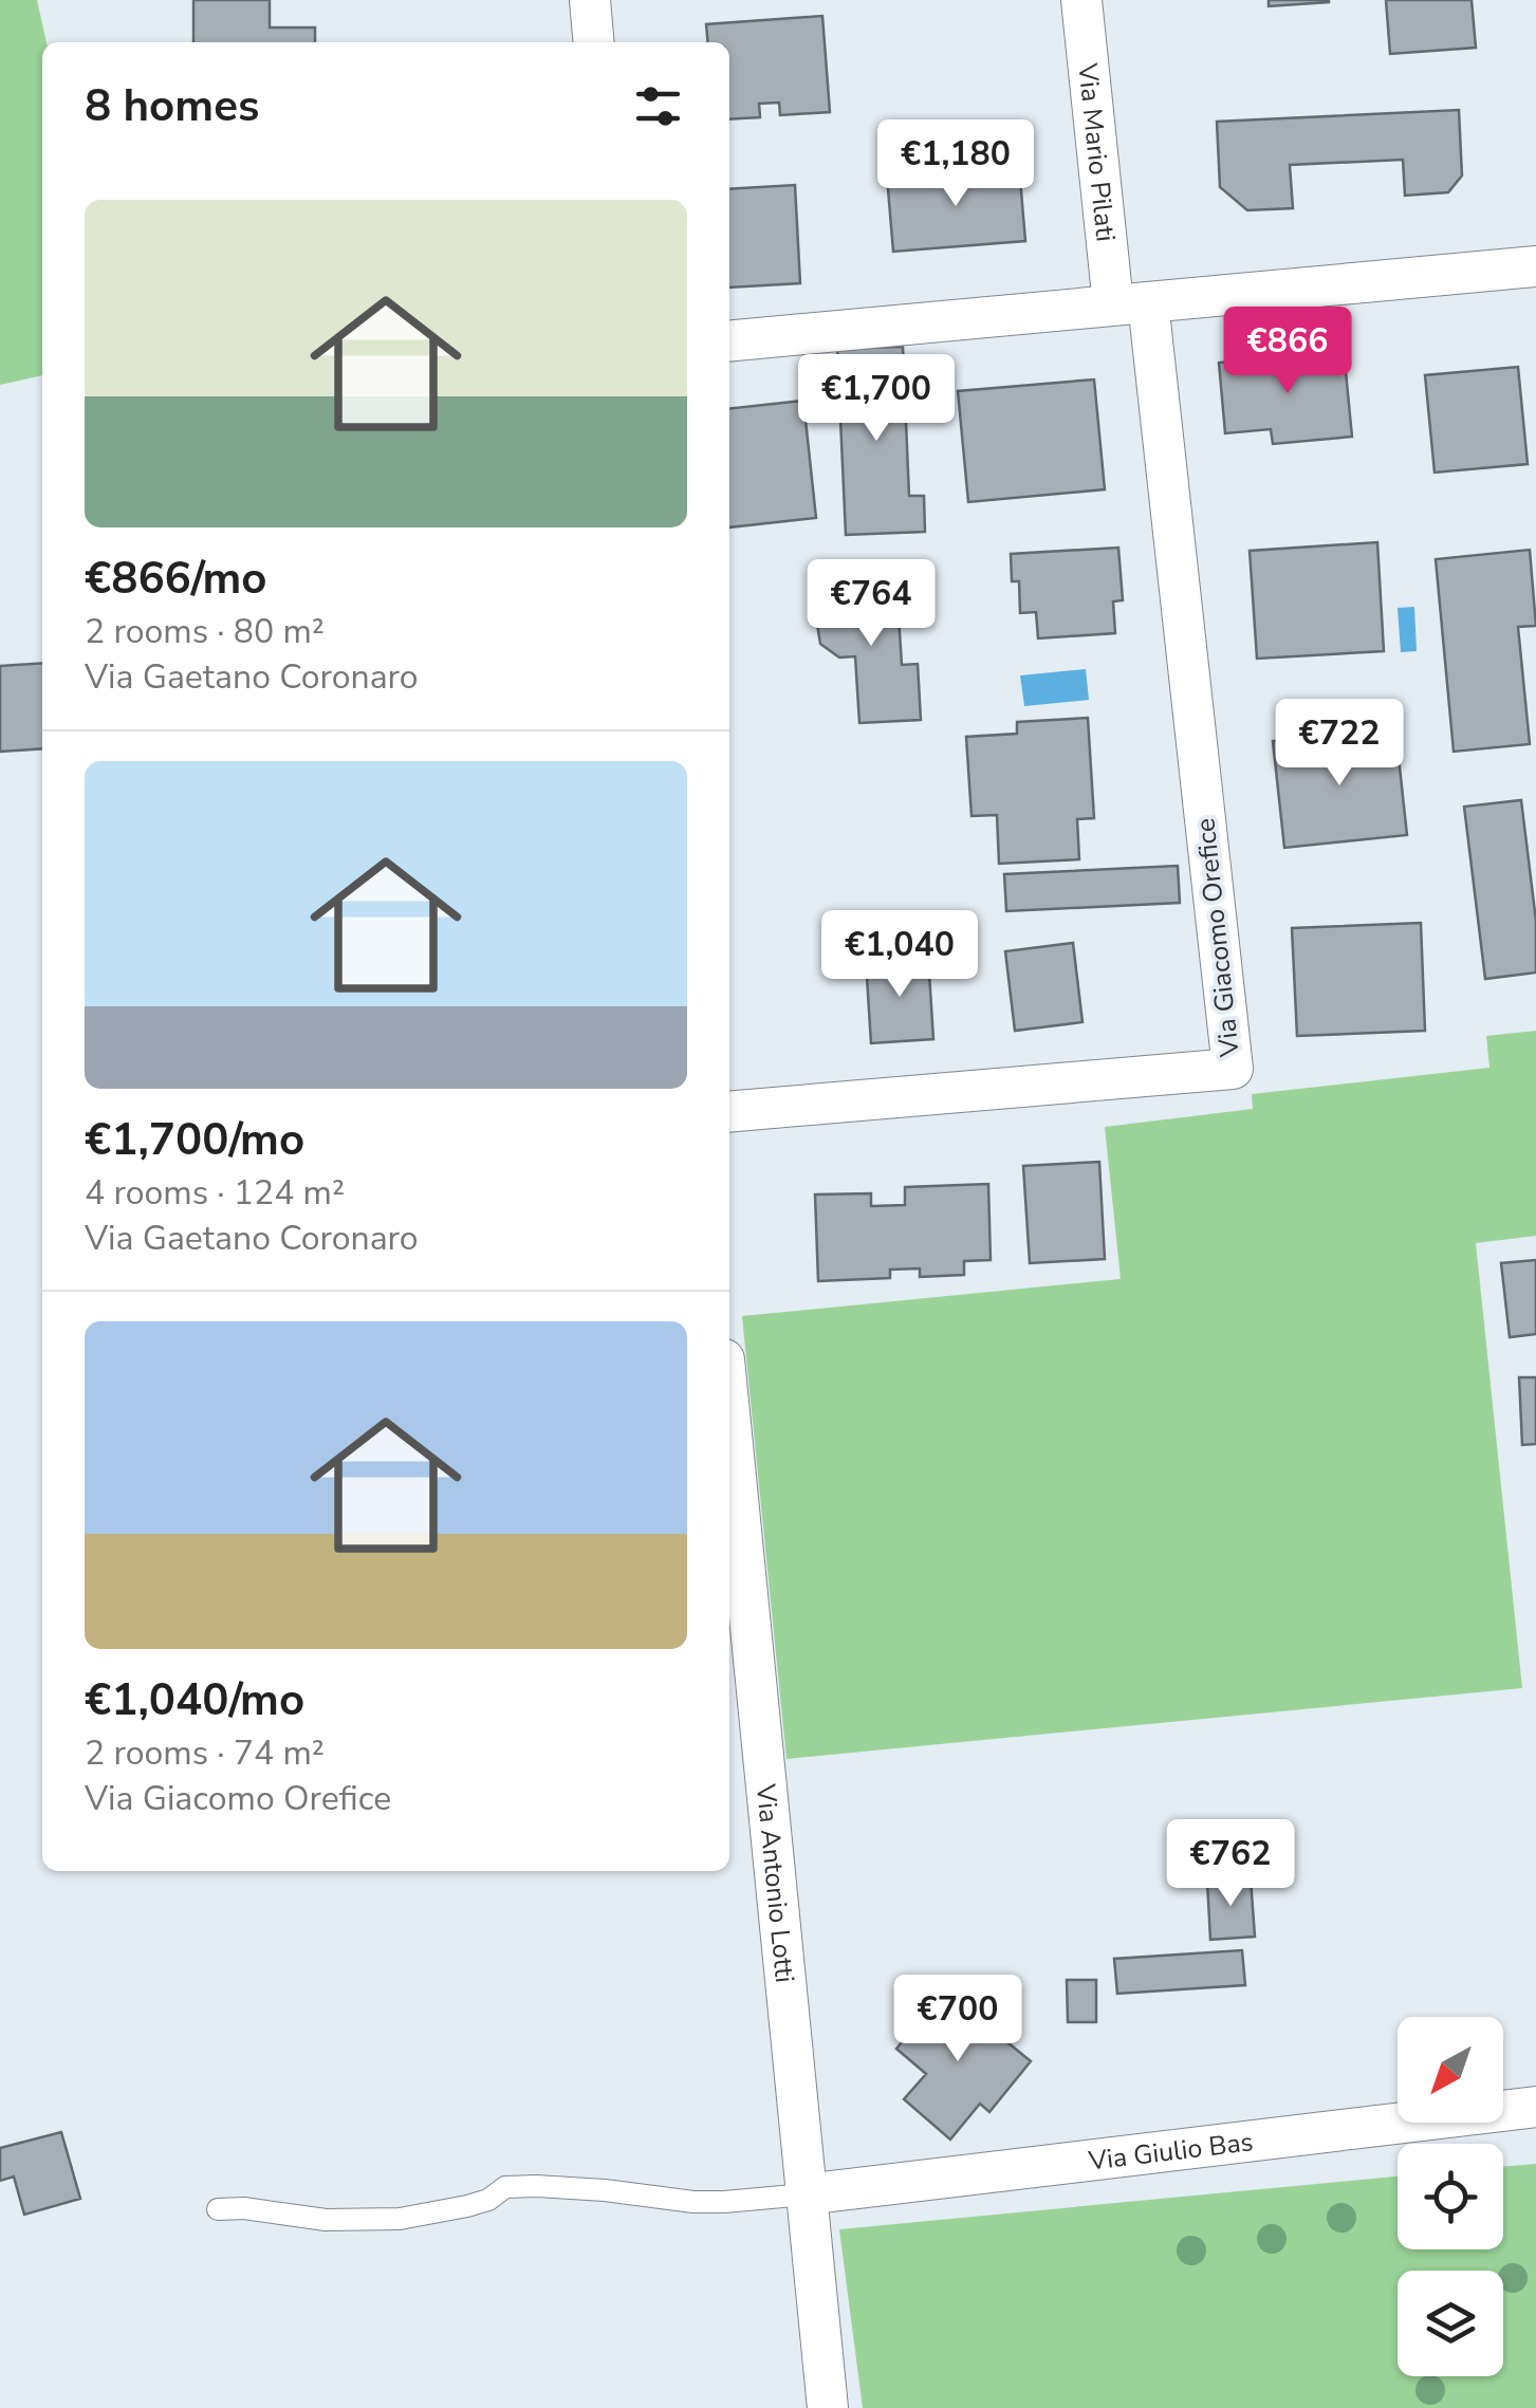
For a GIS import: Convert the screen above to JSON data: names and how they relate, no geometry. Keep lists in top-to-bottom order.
{
  "streets": {
    "street": [
      "Via Mario Pilati",
      "Via Giacomo Orefice",
      "Via Antonio Lotti",
      "Via Giulio Bas"
    ]
  },
  "crossings": [
    ["Via Mario Pilati", "Via Giacomo Orefice"],
    ["Via Antonio Lotti", "Via Giulio Bas"]
  ],
  "north": "bottom left",
  "page": {
    "heading": "8 homes",
    "price": [
      "€1,180",
      "€866",
      "€1,700",
      "€764",
      "€722",
      "€1,040",
      "€762",
      "€700"
    ],
    "list": [
      {
        "name": "€866/mo",
        "note": "2 rooms · 80 m² · Via Gaetano Coronaro"
      },
      {
        "name": "€1,700/mo",
        "note": "4 rooms · 124 m² · Via Gaetano Coronaro"
      },
      {
        "name": "€1,040/mo",
        "note": "2 rooms · 74 m² · Via Giacomo Orefice"
      }
    ]
  }
}
